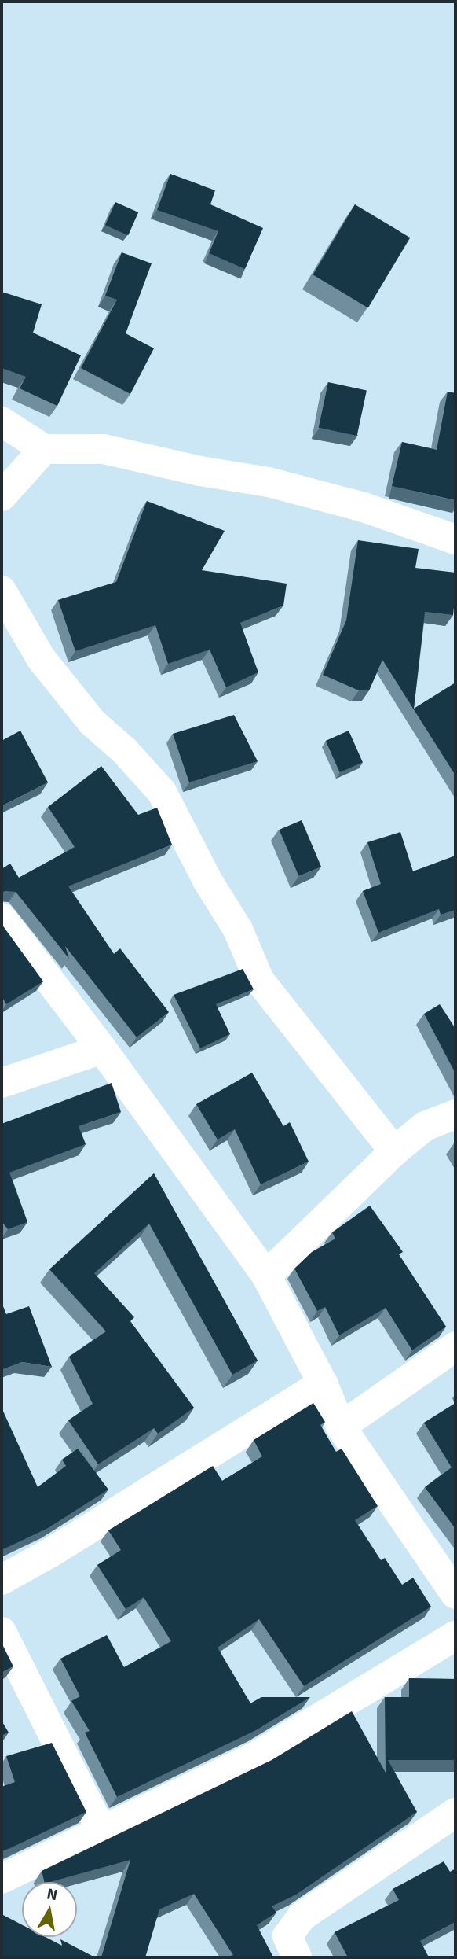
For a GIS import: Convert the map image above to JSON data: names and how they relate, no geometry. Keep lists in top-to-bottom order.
{
  "north": "top"
}
